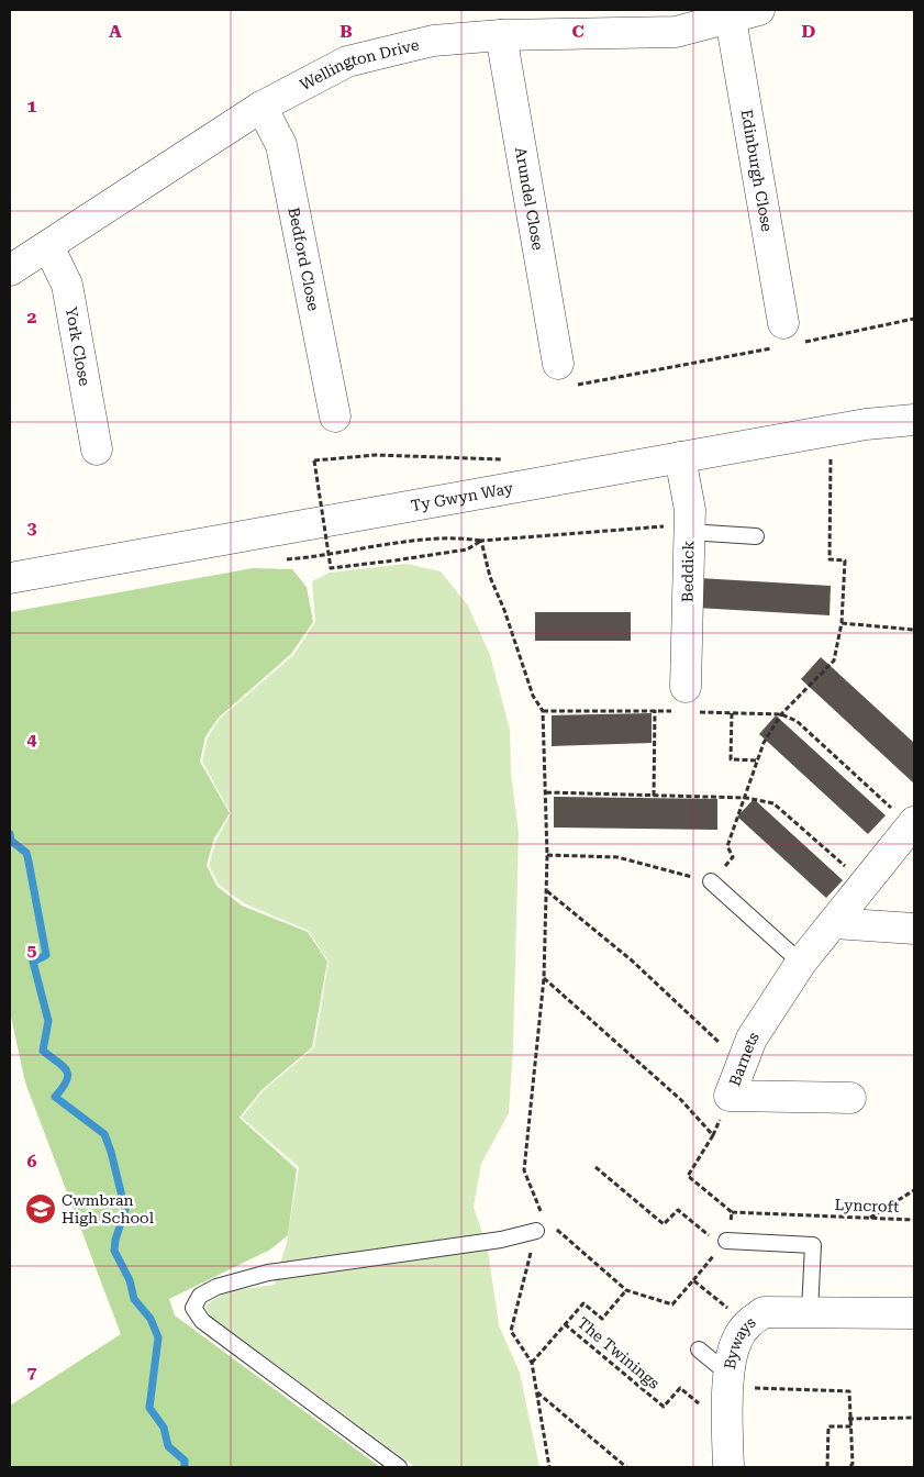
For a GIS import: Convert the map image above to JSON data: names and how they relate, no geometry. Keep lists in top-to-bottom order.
{
  "streets": {
    "street": [
      "Wellington Drive",
      "Edinburgh Close",
      "Arundel Close",
      "Bedford Close",
      "York Close",
      "Ty Gwyn Way",
      "Beddick",
      "Barnets",
      "Byways"
    ],
    "path": ["Lyncroft", "The Twinings"]
  },
  "crossings": [
    ["Wellington Drive", "Edinburgh Close"],
    ["Wellington Drive", "Arundel Close"],
    ["Wellington Drive", "Bedford Close"],
    ["Wellington Drive", "York Close"],
    ["Ty Gwyn Way", "Beddick"],
    ["Byways", "The Twinings"]
  ],
  "places": {
    "school or university": ["Cwmbran High School"]
  },
  "grid": {
    "columns": [
      "A",
      "B",
      "C",
      "D"
    ],
    "rows": [
      "1",
      "2",
      "3",
      "4",
      "5",
      "6",
      "7"
    ]
  }
}
